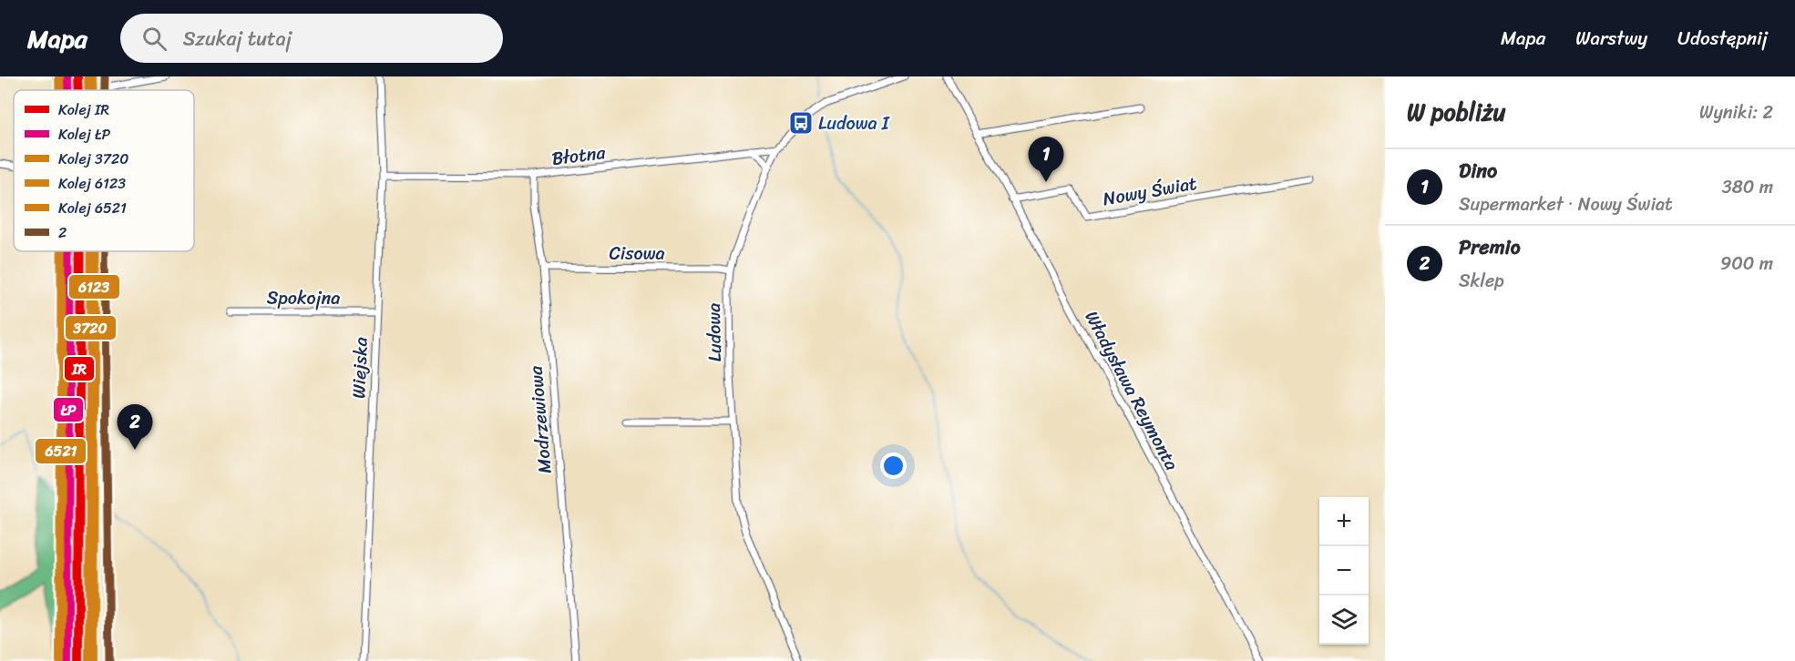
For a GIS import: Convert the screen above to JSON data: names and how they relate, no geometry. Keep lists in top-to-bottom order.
{
  "streets": {
    "street": [
      "Błotna",
      "Nowy Świat",
      "Cisowa",
      "Spokojna",
      "Ludowa",
      "Wiejska",
      "Władysława Reymonta",
      "Modrzewiowa"
    ]
  },
  "crossings": [
    ["Błotna", "Ludowa"],
    ["Błotna", "Wiejska"],
    ["Błotna", "Modrzewiowa"],
    ["Nowy Świat", "Władysława Reymonta"],
    ["Cisowa", "Ludowa"],
    ["Cisowa", "Modrzewiowa"],
    ["Spokojna", "Wiejska"]
  ],
  "places": {
    "bus stop": ["Ludowa I"]
  },
  "lines": [
    "rail line IR",
    "rail line ŁP",
    "rail line 3720",
    "rail line 6123",
    "transit line 2",
    "rail line 6521"
  ],
  "legend": [
    "Kolej IR",
    "Kolej ŁP",
    "Kolej 3720",
    "Kolej 6123",
    "Kolej 6521",
    "2"
  ],
  "page": {
    "header": "Mapa",
    "search": "Szukaj tutaj",
    "nav": ["Mapa", "Warstwy", "Udostępnij"],
    "heading": ["W pobliżu", "Wyniki: 2"],
    "pins": ["1", "2"],
    "list": [
      {
        "mark": "1",
        "name": "Dino",
        "note": "Supermarket · Nowy Świat",
        "value": "380 m"
      },
      {
        "mark": "2",
        "name": "Premio",
        "note": "Sklep",
        "value": "900 m"
      }
    ],
    "map_buttons": ["+", "−"]
  }
}
